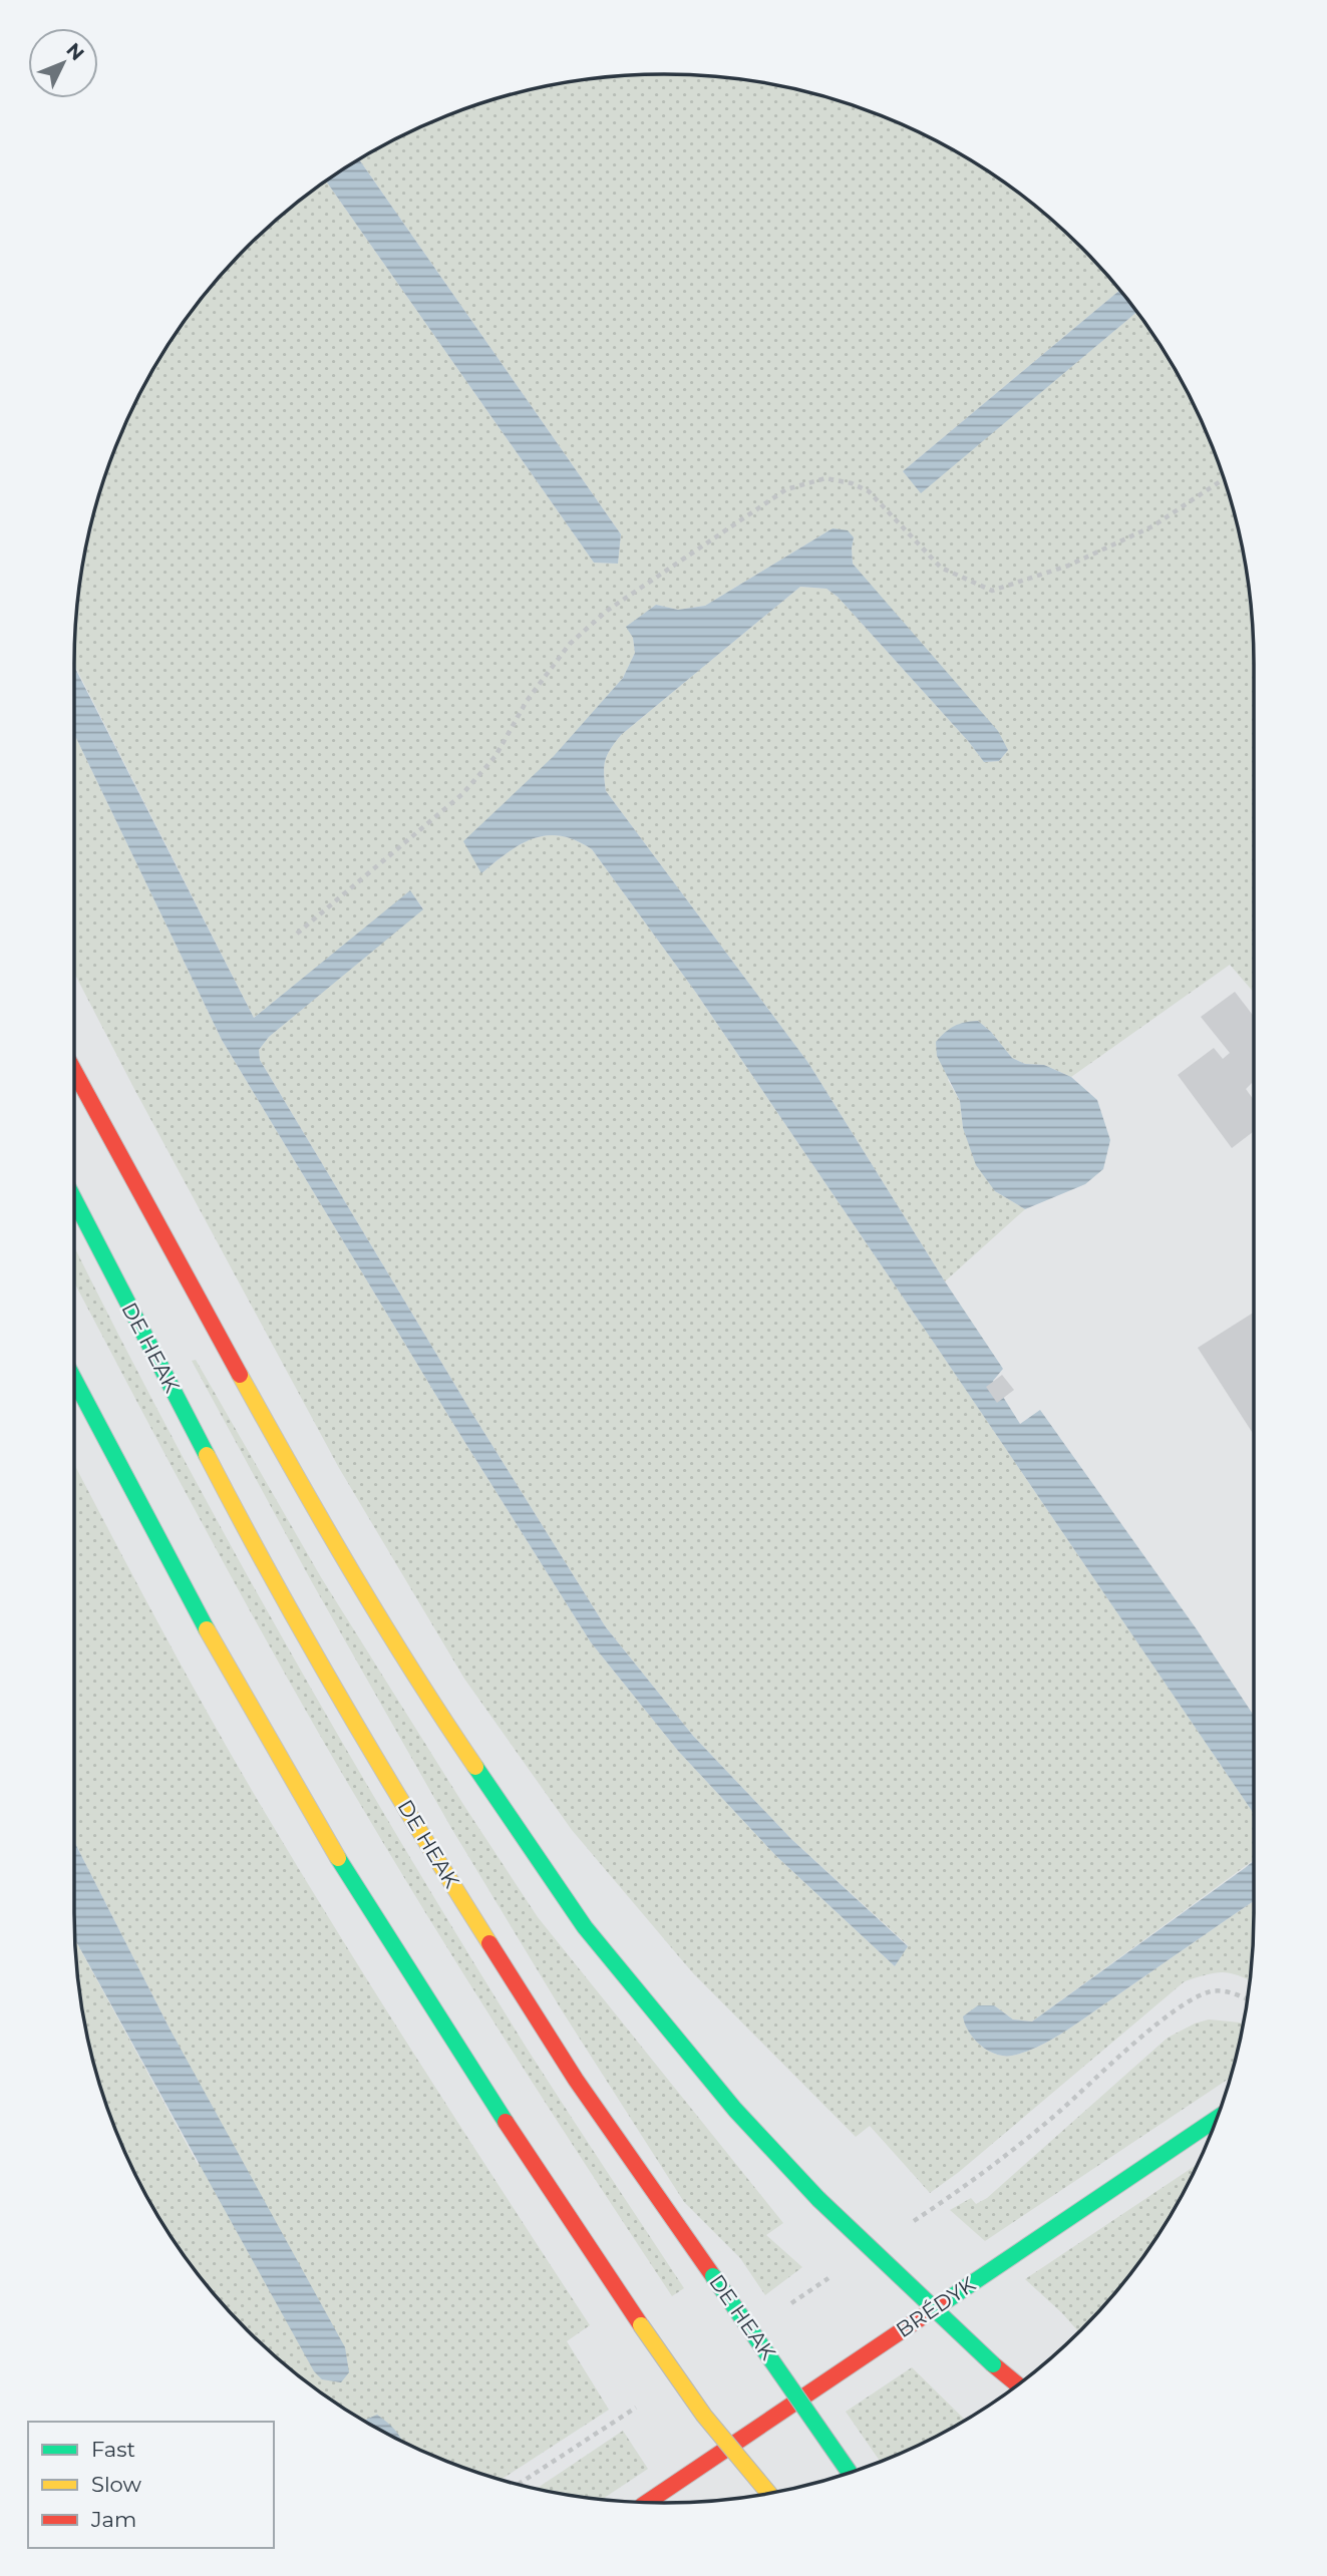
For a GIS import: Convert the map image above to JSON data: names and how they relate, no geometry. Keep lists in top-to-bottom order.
{
  "streets": {
    "main road": ["DE HEAK", "BRÉDYK"]
  },
  "legend": ["Fast", "Slow", "Jam"],
  "north": "top right"
}
